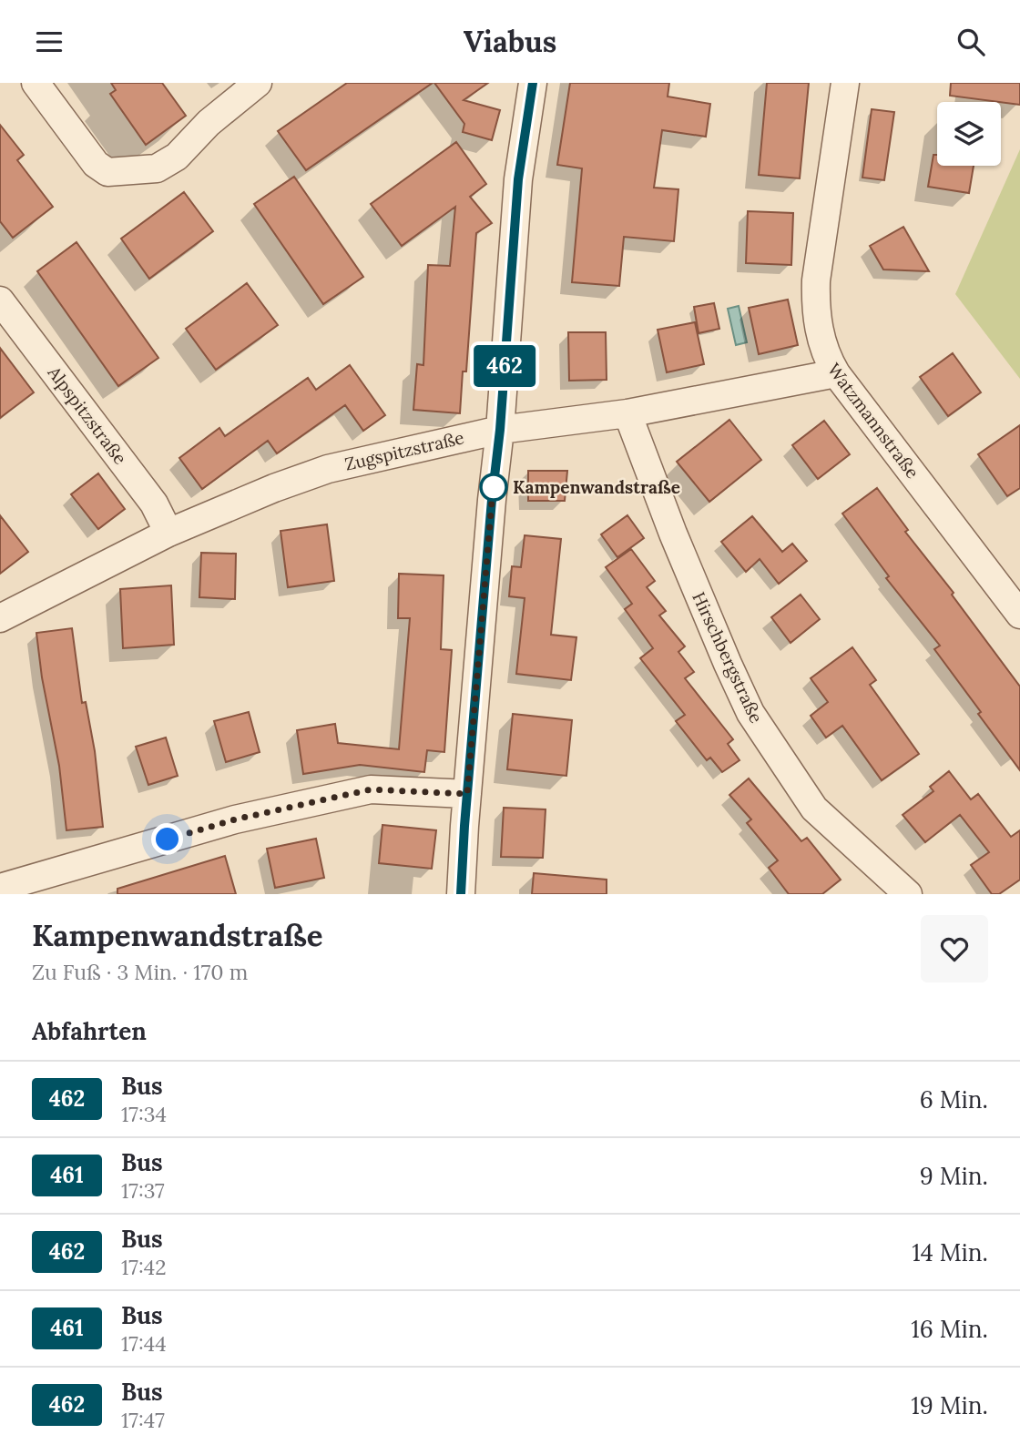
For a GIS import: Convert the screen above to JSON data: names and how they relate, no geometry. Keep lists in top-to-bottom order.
{
  "streets": {
    "street": [
      "Alpspitzstraße",
      "Watzmannstraße",
      "Zugspitzstraße",
      "Hirschbergstraße"
    ]
  },
  "crossings": [
    ["Alpspitzstraße", "Zugspitzstraße"],
    ["Watzmannstraße", "Zugspitzstraße"],
    ["Zugspitzstraße", "Hirschbergstraße"]
  ],
  "places": ["Kampenwandstraße"],
  "lines": ["bus line 462"],
  "page": {
    "header": "Viabus",
    "on_map": "462",
    "heading": [
      ["Kampenwandstraße", "Zu Fuß · 3 Min. · 170 m"],
      "Abfahrten"
    ],
    "list": [
      {
        "mark": "462",
        "name": "Bus",
        "note": "17:34",
        "value": "6 Min."
      },
      {
        "mark": "461",
        "name": "Bus",
        "note": "17:37",
        "value": "9 Min."
      },
      {
        "mark": "462",
        "name": "Bus",
        "note": "17:42",
        "value": "14 Min."
      },
      {
        "mark": "461",
        "name": "Bus",
        "note": "17:44",
        "value": "16 Min."
      },
      {
        "mark": "462",
        "name": "Bus",
        "note": "17:47",
        "value": "19 Min."
      }
    ]
  }
}
